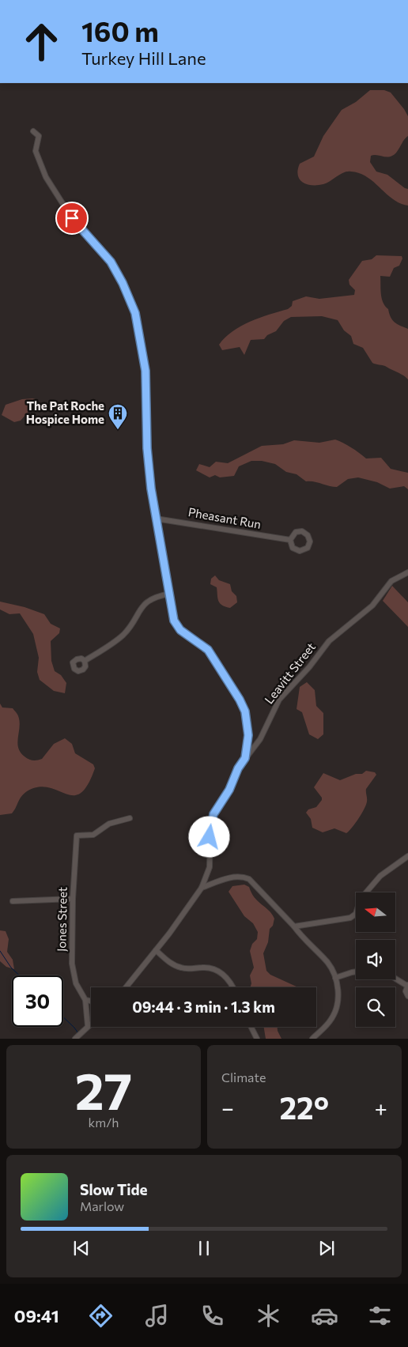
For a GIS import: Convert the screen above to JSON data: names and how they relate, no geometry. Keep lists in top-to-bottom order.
{
  "streets": {
    "street": ["Pheasant Run", "Leavitt Street", "Jones Street"]
  },
  "places": {
    "building": ["The Pat Roche Hospice Home"]
  },
  "north": "left",
  "page": {
    "turn": ["160 m", "Turkey Hill Lane"],
    "limit": "30",
    "trip": "09:44 · 3 min · 1.3 km",
    "tile": [
      ["27", "km/h"],
      "Climate"
    ],
    "heat": ["−", "22°", "+"],
    "song": ["Slow Tide", "Marlow"],
    "tabs": "09:41"
  }
}
